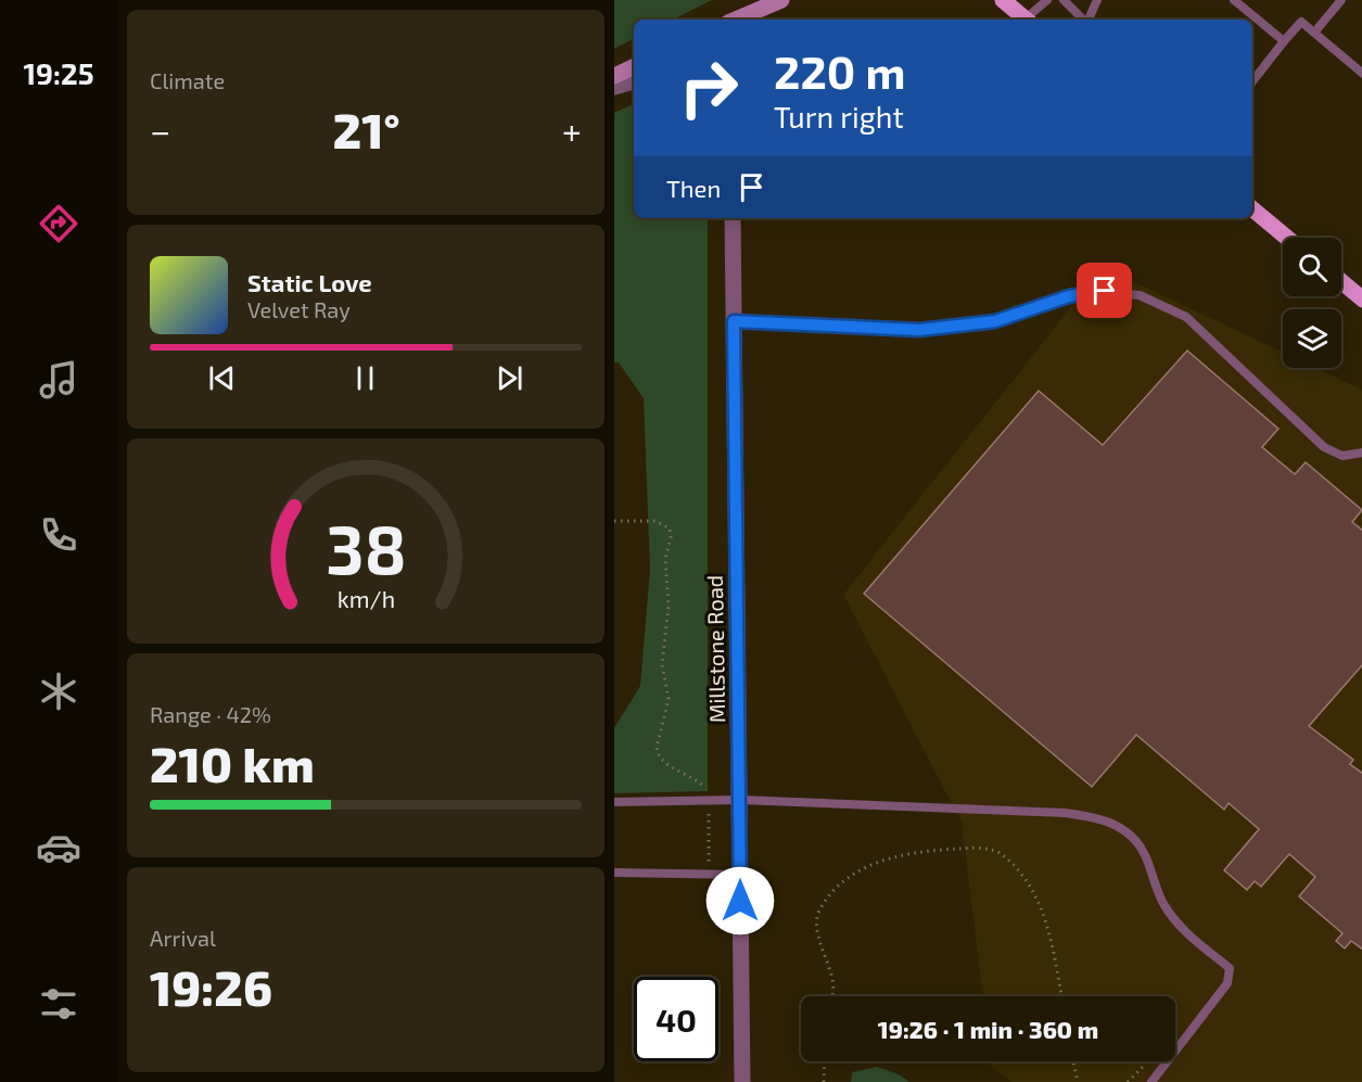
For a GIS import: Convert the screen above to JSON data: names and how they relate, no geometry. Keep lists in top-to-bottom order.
{
  "streets": {
    "street": ["Millstone Road"]
  },
  "page": {
    "tabs": "19:25",
    "tile": [
      "Climate",
      ["Range · 42%", "210 km"],
      ["Arrival", "19:26"]
    ],
    "turn": ["220 m", "Turn right"],
    "heat": ["−", "21°", "+"],
    "then": "Then",
    "song": ["Static Love", "Velvet Ray"],
    "limit": "40",
    "trip": "19:26 · 1 min · 360 m",
    "gauge": ["38", "km/h"]
  }
}
